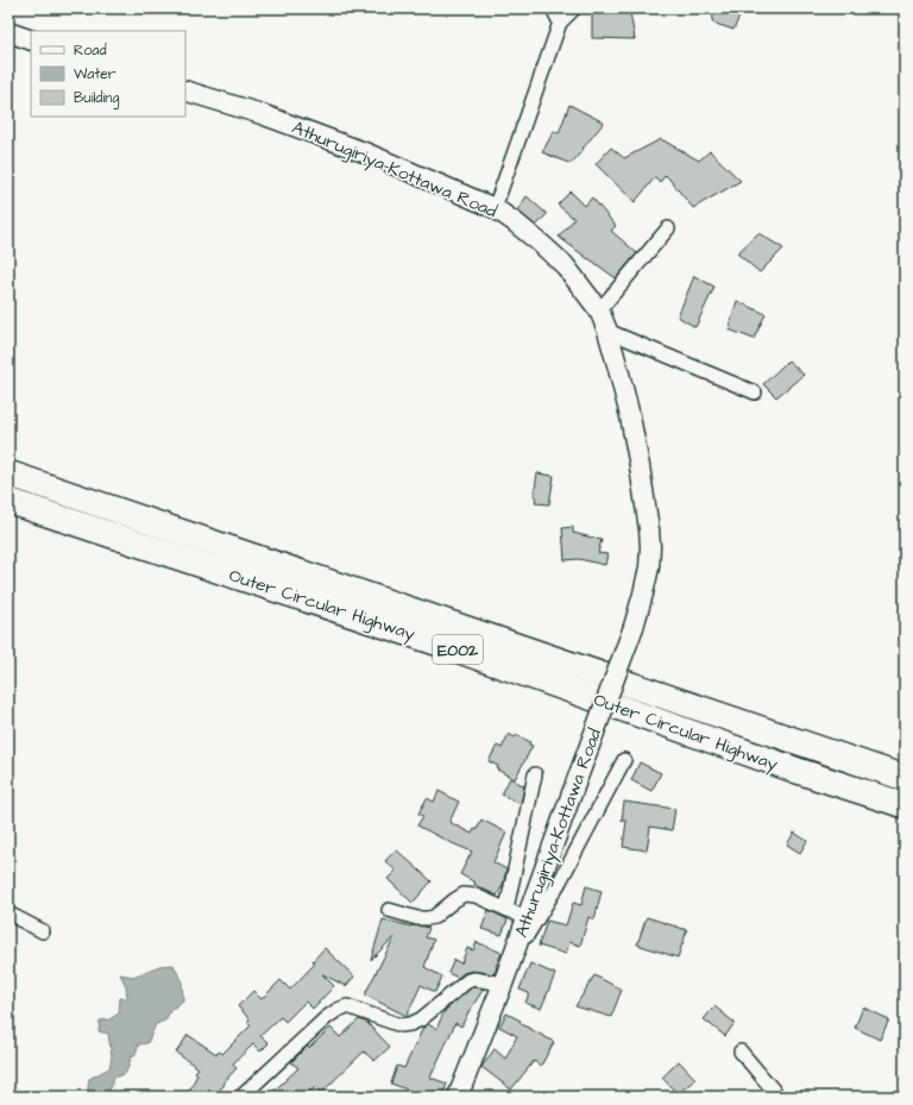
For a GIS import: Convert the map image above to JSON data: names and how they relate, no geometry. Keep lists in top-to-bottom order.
{
  "streets": {
    "highway": ["Outer Circular Highway", "E002"],
    "main road": ["Athurugiriya-Kottawa Road"]
  },
  "legend": ["Road", "Water", "Building"]
}
